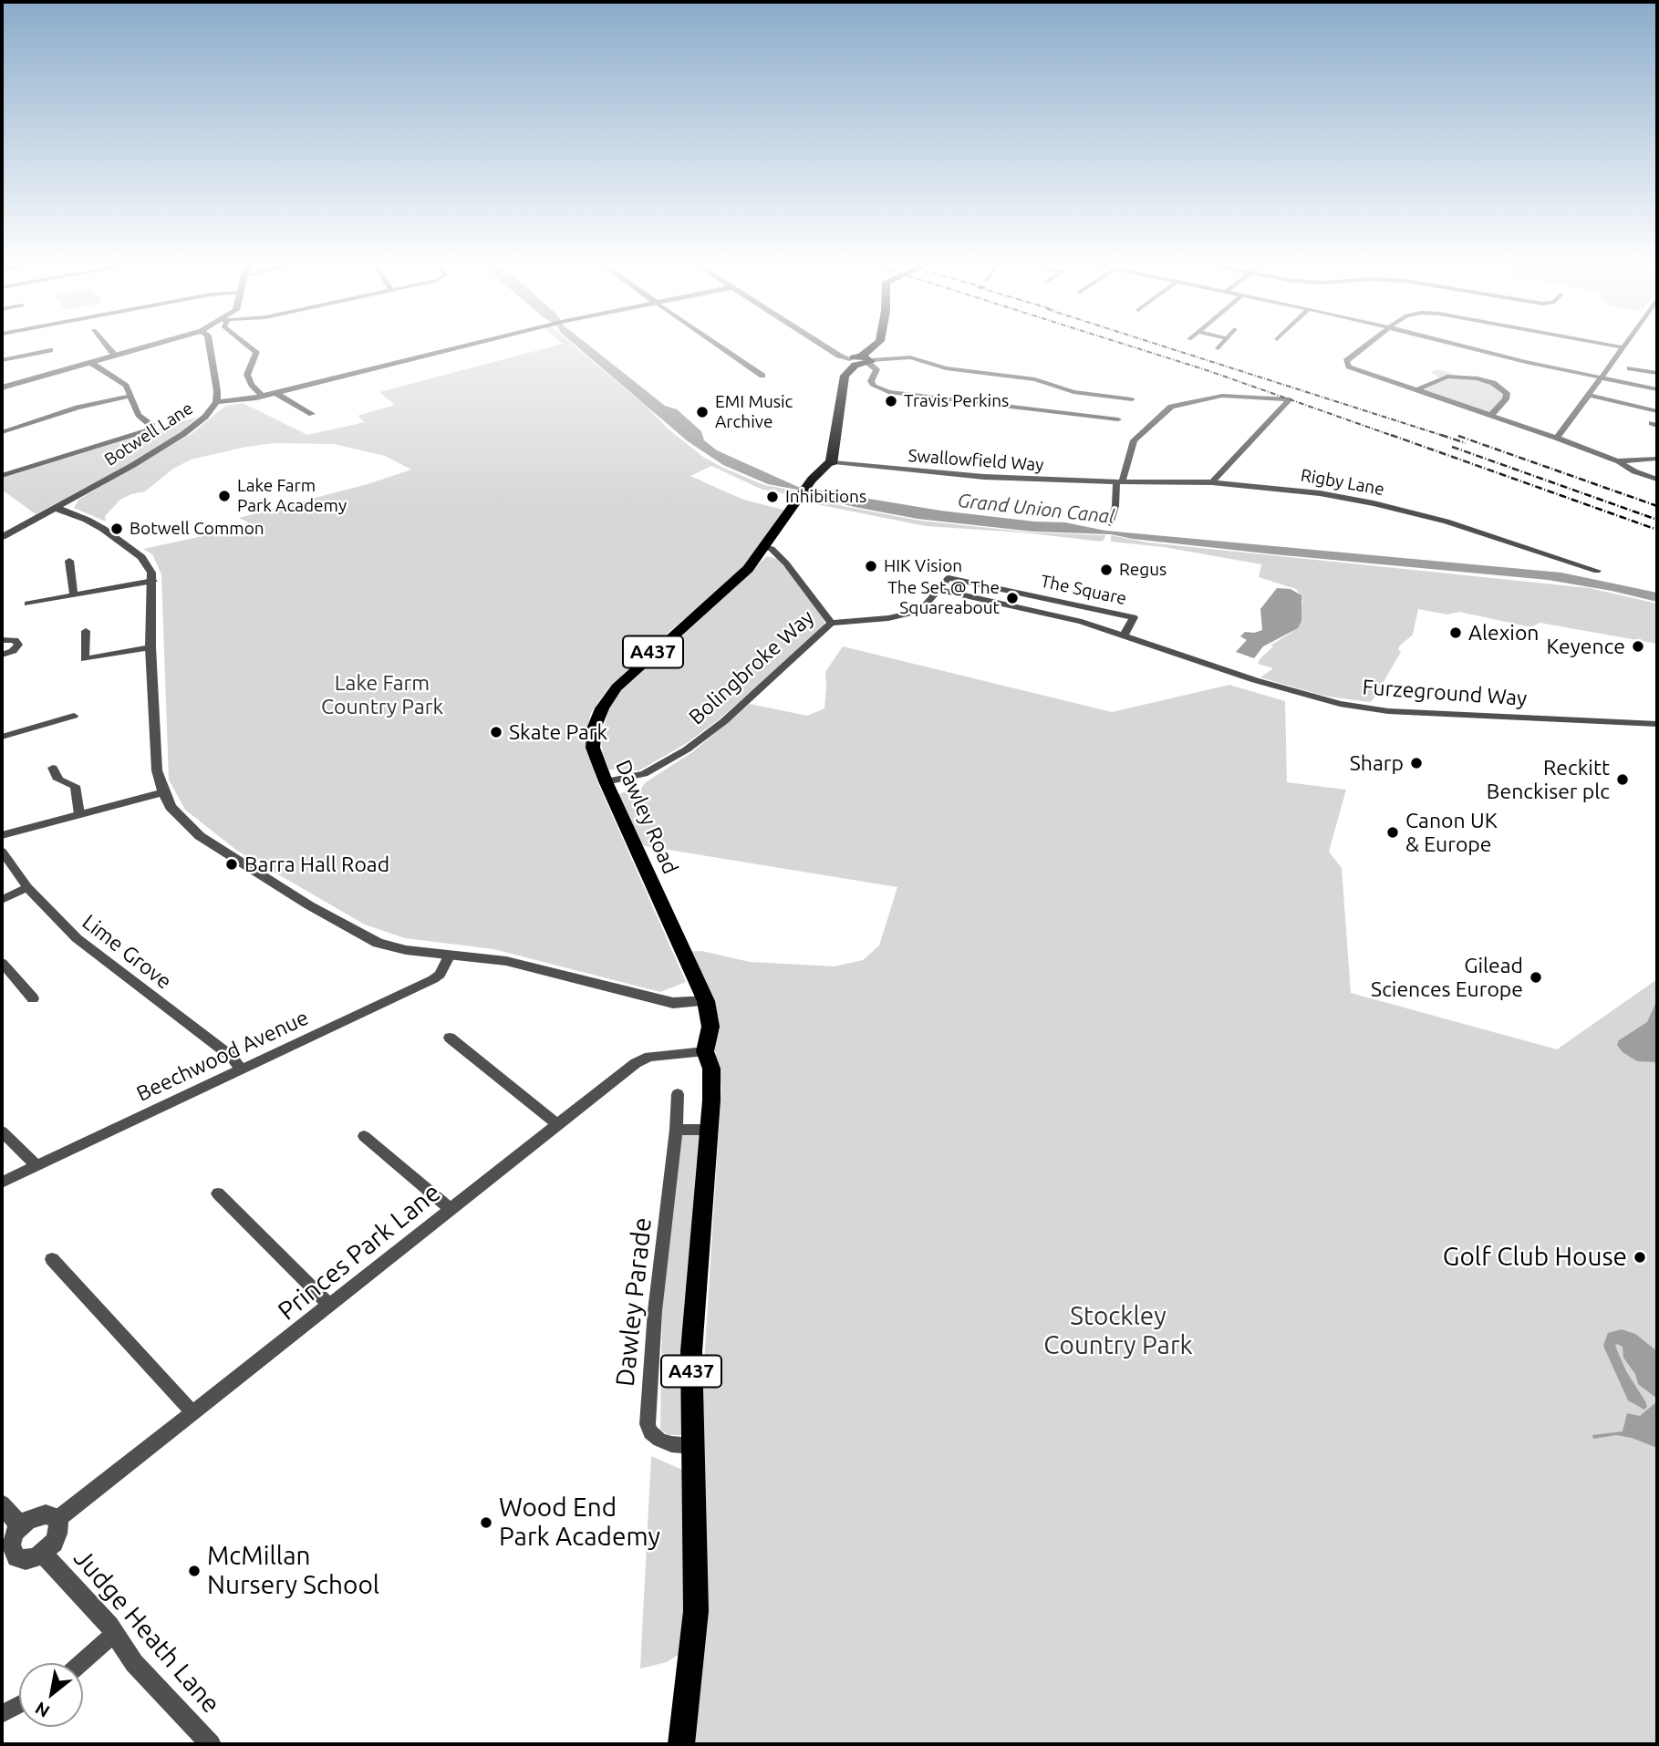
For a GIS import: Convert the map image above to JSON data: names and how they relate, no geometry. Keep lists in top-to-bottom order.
{
  "streets": {
    "main road": ["A437", "Dawley Road"],
    "street": [
      "Botwell Lane",
      "Swallowfield Way",
      "Rigby Lane",
      "The Square",
      "Bolingbroke Way",
      "Furzeground Way",
      "Lime Grove",
      "Beechwood Avenue",
      "Princes Park Lane",
      "Dawley Parade",
      "Judge Heath Lane"
    ]
  },
  "crossings": [
    ["Swallowfield Way", "Rigby Lane"],
    ["Swallowfield Way", "Dawley Road"],
    ["The Square", "Bolingbroke Way"],
    ["The Square", "Furzeground Way"],
    ["A437", "Dawley Road"],
    ["A437", "Princes Park Lane"],
    ["A437", "Dawley Parade"],
    ["Bolingbroke Way", "Dawley Road"],
    ["Lime Grove", "Beechwood Avenue"]
  ],
  "water": ["Grand Union Canal"],
  "parks": ["Lake Farm Country Park", "Stockley Country Park"],
  "places": [
    "Travis Perkins",
    "EMI Music Archive",
    "Lake Farm Park Academy",
    "Inhibitions",
    "Botwell Common",
    "HIK Vision",
    "Regus",
    "The Set @ The Squareabout",
    "Alexion",
    "Keyence",
    "Skate Park",
    "Sharp",
    "Reckitt Benckiser plc",
    "Canon UK & Europe",
    "Barra Hall Road",
    "Gilead Sciences Europe",
    "Golf Club House",
    "Wood End Park Academy",
    "McMillan Nursery School"
  ],
  "north": "bottom left"
}
